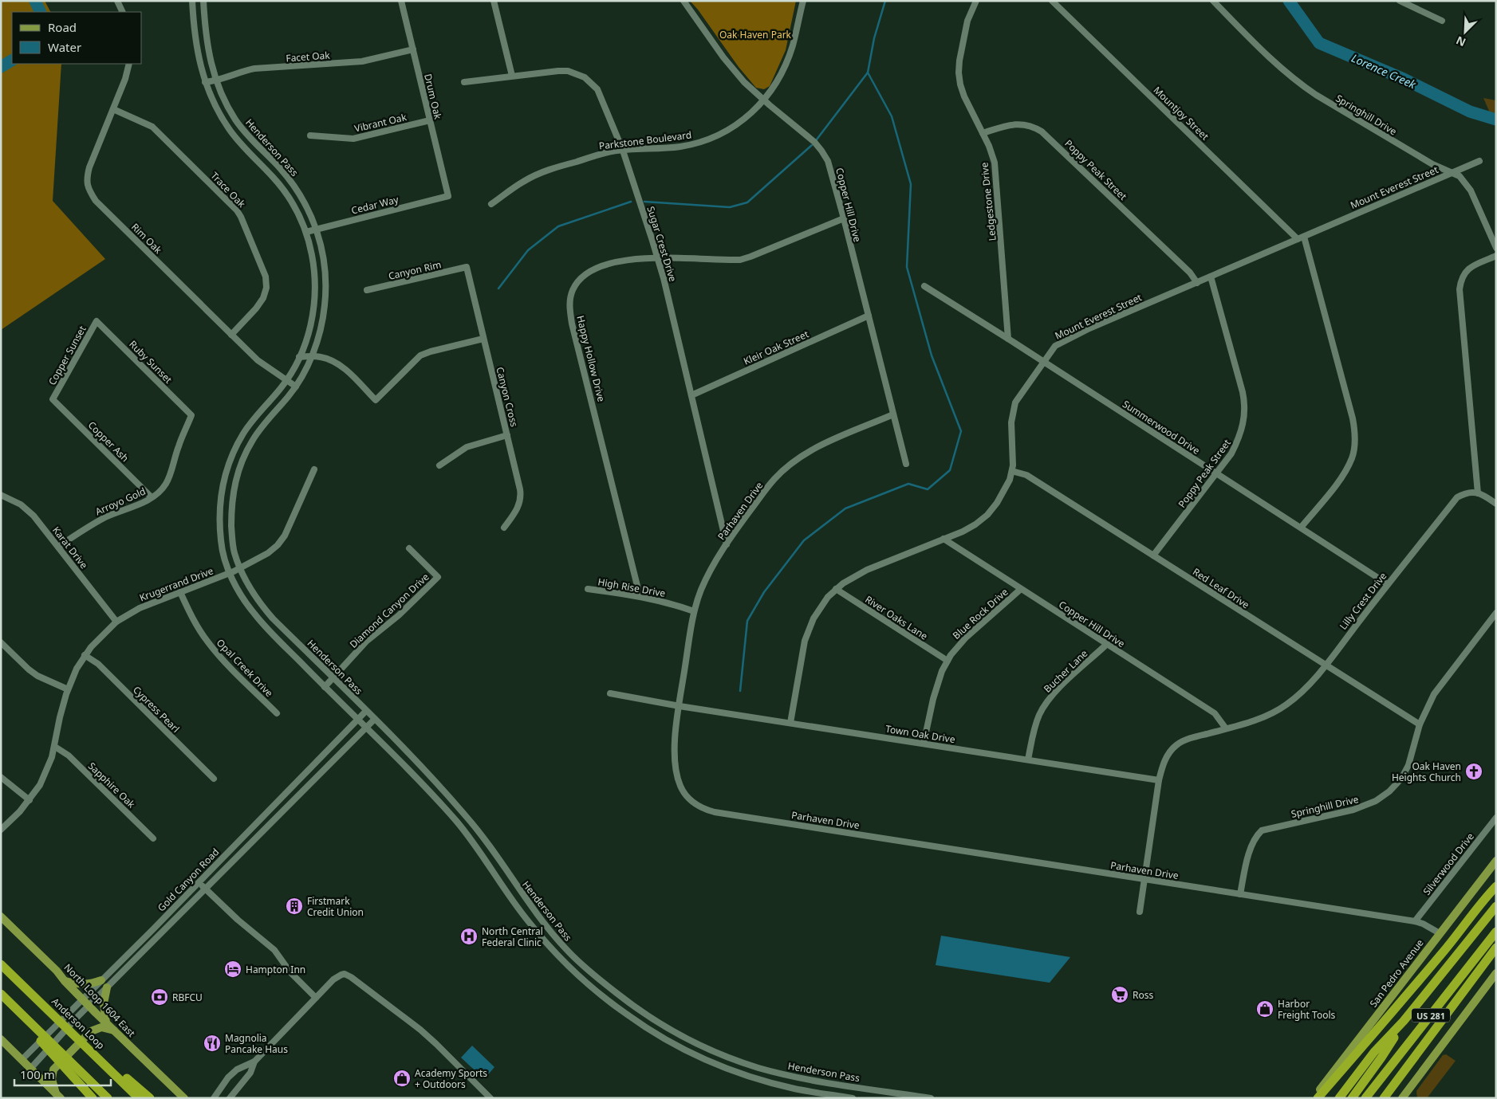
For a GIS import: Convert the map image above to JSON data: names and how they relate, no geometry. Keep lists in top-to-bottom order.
{
  "streets": {
    "highway": ["US 281", "Anderson Loop"],
    "main road": ["San Pedro Avenue", "North Loop 1604 East"],
    "street": [
      "Facet Oak",
      "Drum Oak",
      "Mountjoy Street",
      "Springhill Drive",
      "Vibrant Oak",
      "Parkstone Boulevard",
      "Henderson Pass",
      "Poppy Peak Street",
      "Mount Everest Street",
      "Trace Oak",
      "Ledgestone Drive",
      "Cedar Way",
      "Copper Hill Drive",
      "Rim Oak",
      "Sugar Crest Drive",
      "Canyon Rim",
      "Kleir Oak Street",
      "Copper Sunset",
      "Happy Hollow Drive",
      "Ruby Sunset",
      "Canyon Cross",
      "Summerwood Drive",
      "Copper Ash",
      "Arroyo Gold",
      "Parhaven Drive",
      "Karat Drive",
      "Krugerrand Drive",
      "High Rise Drive",
      "Red Leaf Drive",
      "Lilly Crest Drive",
      "Diamond Canyon Drive",
      "Blue Rock Drive",
      "River Oaks Lane",
      "Opal Creek Drive",
      "Bucher Lane",
      "Cypress Pearl",
      "Town Oak Drive",
      "Sapphire Oak",
      "Silverwood Drive",
      "Gold Canyon Road"
    ]
  },
  "crossings": [
    ["Facet Oak", "Drum Oak"],
    ["Facet Oak", "Henderson Pass"],
    ["Drum Oak", "Vibrant Oak"],
    ["Drum Oak", "Cedar Way"],
    ["Mountjoy Street", "Mount Everest Street"],
    ["Springhill Drive", "Mount Everest Street"],
    ["Springhill Drive", "Parhaven Drive"],
    ["Springhill Drive", "Red Leaf Drive"],
    ["Parkstone Boulevard", "Copper Hill Drive"],
    ["Parkstone Boulevard", "Sugar Crest Drive"],
    ["Henderson Pass", "Cedar Way"],
    ["Henderson Pass", "Rim Oak"],
    ["Henderson Pass", "Krugerrand Drive"],
    ["Henderson Pass", "Diamond Canyon Drive"],
    ["Henderson Pass", "Gold Canyon Road"],
    ["Poppy Peak Street", "Mount Everest Street"],
    ["Poppy Peak Street", "Ledgestone Drive"],
    ["Poppy Peak Street", "Summerwood Drive"],
    ["Poppy Peak Street", "Red Leaf Drive"],
    ["Mount Everest Street", "Copper Hill Drive"],
    ["Mount Everest Street", "Summerwood Drive"],
    ["Mount Everest Street", "Red Leaf Drive"],
    ["Mount Everest Street", "River Oaks Lane"],
    ["Mount Everest Street", "Town Oak Drive"],
    ["Trace Oak", "Rim Oak"],
    ["Ledgestone Drive", "Summerwood Drive"],
    ["Copper Hill Drive", "Kleir Oak Street"],
    ["Copper Hill Drive", "Happy Hollow Drive"],
    ["Copper Hill Drive", "Parhaven Drive"],
    ["Copper Hill Drive", "Lilly Crest Drive"],
    ["Copper Hill Drive", "Blue Rock Drive"],
    ["Copper Hill Drive", "Bucher Lane"],
    ["Sugar Crest Drive", "Kleir Oak Street"],
    ["Sugar Crest Drive", "Happy Hollow Drive"],
    ["Sugar Crest Drive", "Parhaven Drive"],
    ["Canyon Rim", "Canyon Cross"],
    ["Copper Sunset", "Ruby Sunset"],
    ["Copper Sunset", "Copper Ash"],
    ["Happy Hollow Drive", "High Rise Drive"],
    ["Ruby Sunset", "Arroyo Gold"],
    ["Summerwood Drive", "Lilly Crest Drive"],
    ["Copper Ash", "Arroyo Gold"],
    ["Arroyo Gold", "Karat Drive"],
    ["Parhaven Drive", "High Rise Drive"],
    ["Parhaven Drive", "Lilly Crest Drive"],
    ["Parhaven Drive", "Town Oak Drive"],
    ["Parhaven Drive", "Silverwood Drive"],
    ["Parhaven Drive", "San Pedro Avenue"],
    ["Karat Drive", "Krugerrand Drive"],
    ["Krugerrand Drive", "Opal Creek Drive"],
    ["Krugerrand Drive", "Cypress Pearl"],
    ["Krugerrand Drive", "Sapphire Oak"],
    ["Red Leaf Drive", "Lilly Crest Drive"],
    ["Lilly Crest Drive", "Town Oak Drive"],
    ["Blue Rock Drive", "River Oaks Lane"],
    ["Blue Rock Drive", "Town Oak Drive"],
    ["Bucher Lane", "Town Oak Drive"],
    ["Gold Canyon Road", "North Loop 1604 East"]
  ],
  "water": ["Lorence Creek"],
  "parks": ["Oak Haven Park"],
  "places": {
    "church": ["Oak Haven Heights Church"],
    "building": ["Firstmark Credit Union"],
    "hospital": ["North Central Federal Clinic"],
    "hotel": ["Hampton Inn"],
    "supermarket": ["Ross"],
    "bank": ["RBFCU"],
    "shop": ["Harbor Freight Tools", "Academy Sports + Outdoors"],
    "restaurant": ["Magnolia Pancake Haus"]
  },
  "legend": ["Road", "Water"],
  "scale_bar": "100 m",
  "north": "bottom left"
}
